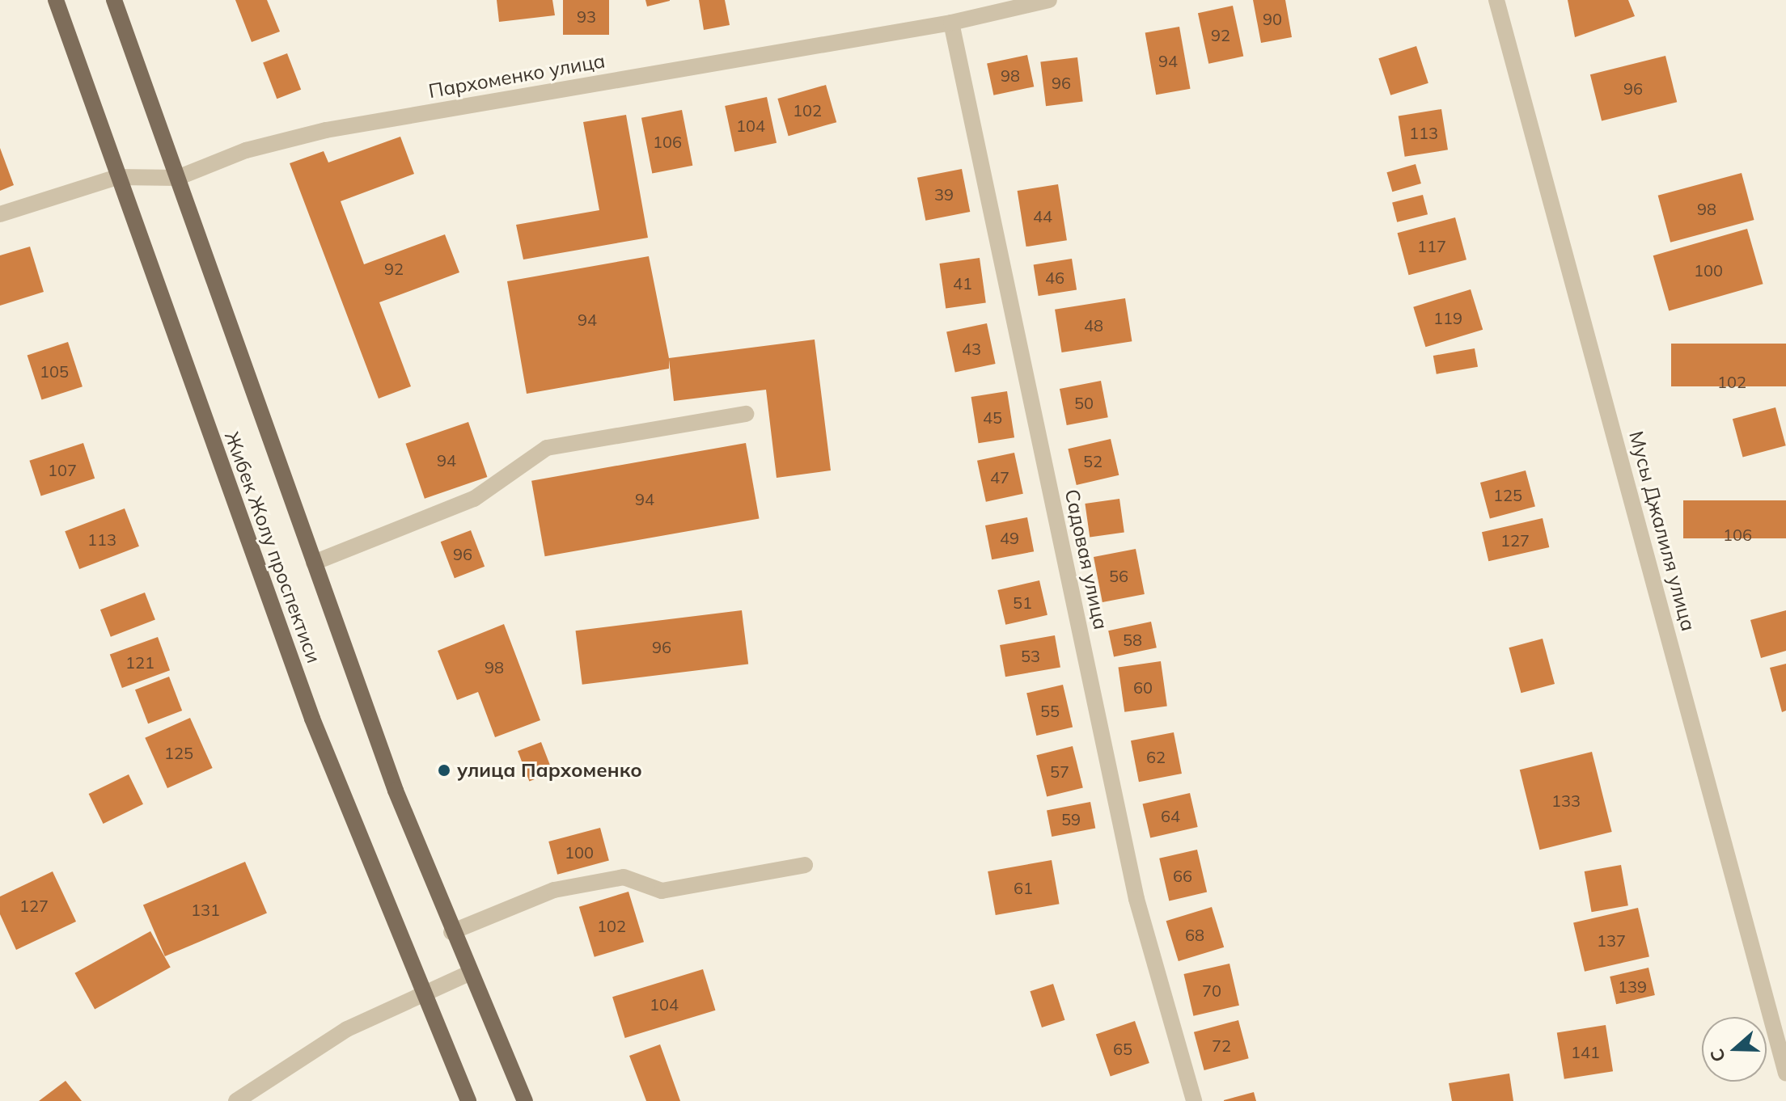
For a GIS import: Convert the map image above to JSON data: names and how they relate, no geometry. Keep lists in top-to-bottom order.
{
  "streets": {
    "main road": ["Жибек Жолу проспектиси"],
    "street": ["Пархоменко улица", "Мусы Джалиля улица", "Садовая улица"]
  },
  "crossings": [
    ["Пархоменко улица", "Жибек Жолу проспектиси"],
    ["Пархоменко улица", "Садовая улица"]
  ],
  "places": ["улица Пархоменко"],
  "house_numbers": [
    "93",
    "90",
    "92",
    "94",
    "98",
    "96",
    "96",
    "102",
    "104",
    "113",
    "106",
    "39",
    "98",
    "44",
    "117",
    "92",
    "100",
    "46",
    "41",
    "119",
    "94",
    "48",
    "43",
    "105",
    "102",
    "50",
    "45",
    "94",
    "52",
    "107",
    "47",
    "125",
    "94",
    "106",
    "49",
    "113",
    "127",
    "96",
    "56",
    "51",
    "58",
    "96",
    "53",
    "121",
    "98",
    "60",
    "55",
    "125",
    "62",
    "57",
    "133",
    "64",
    "59",
    "100",
    "66",
    "61",
    "127",
    "131",
    "102",
    "68",
    "137",
    "139",
    "70",
    "104",
    "72",
    "65",
    "141"
  ],
  "north": "left"
}
